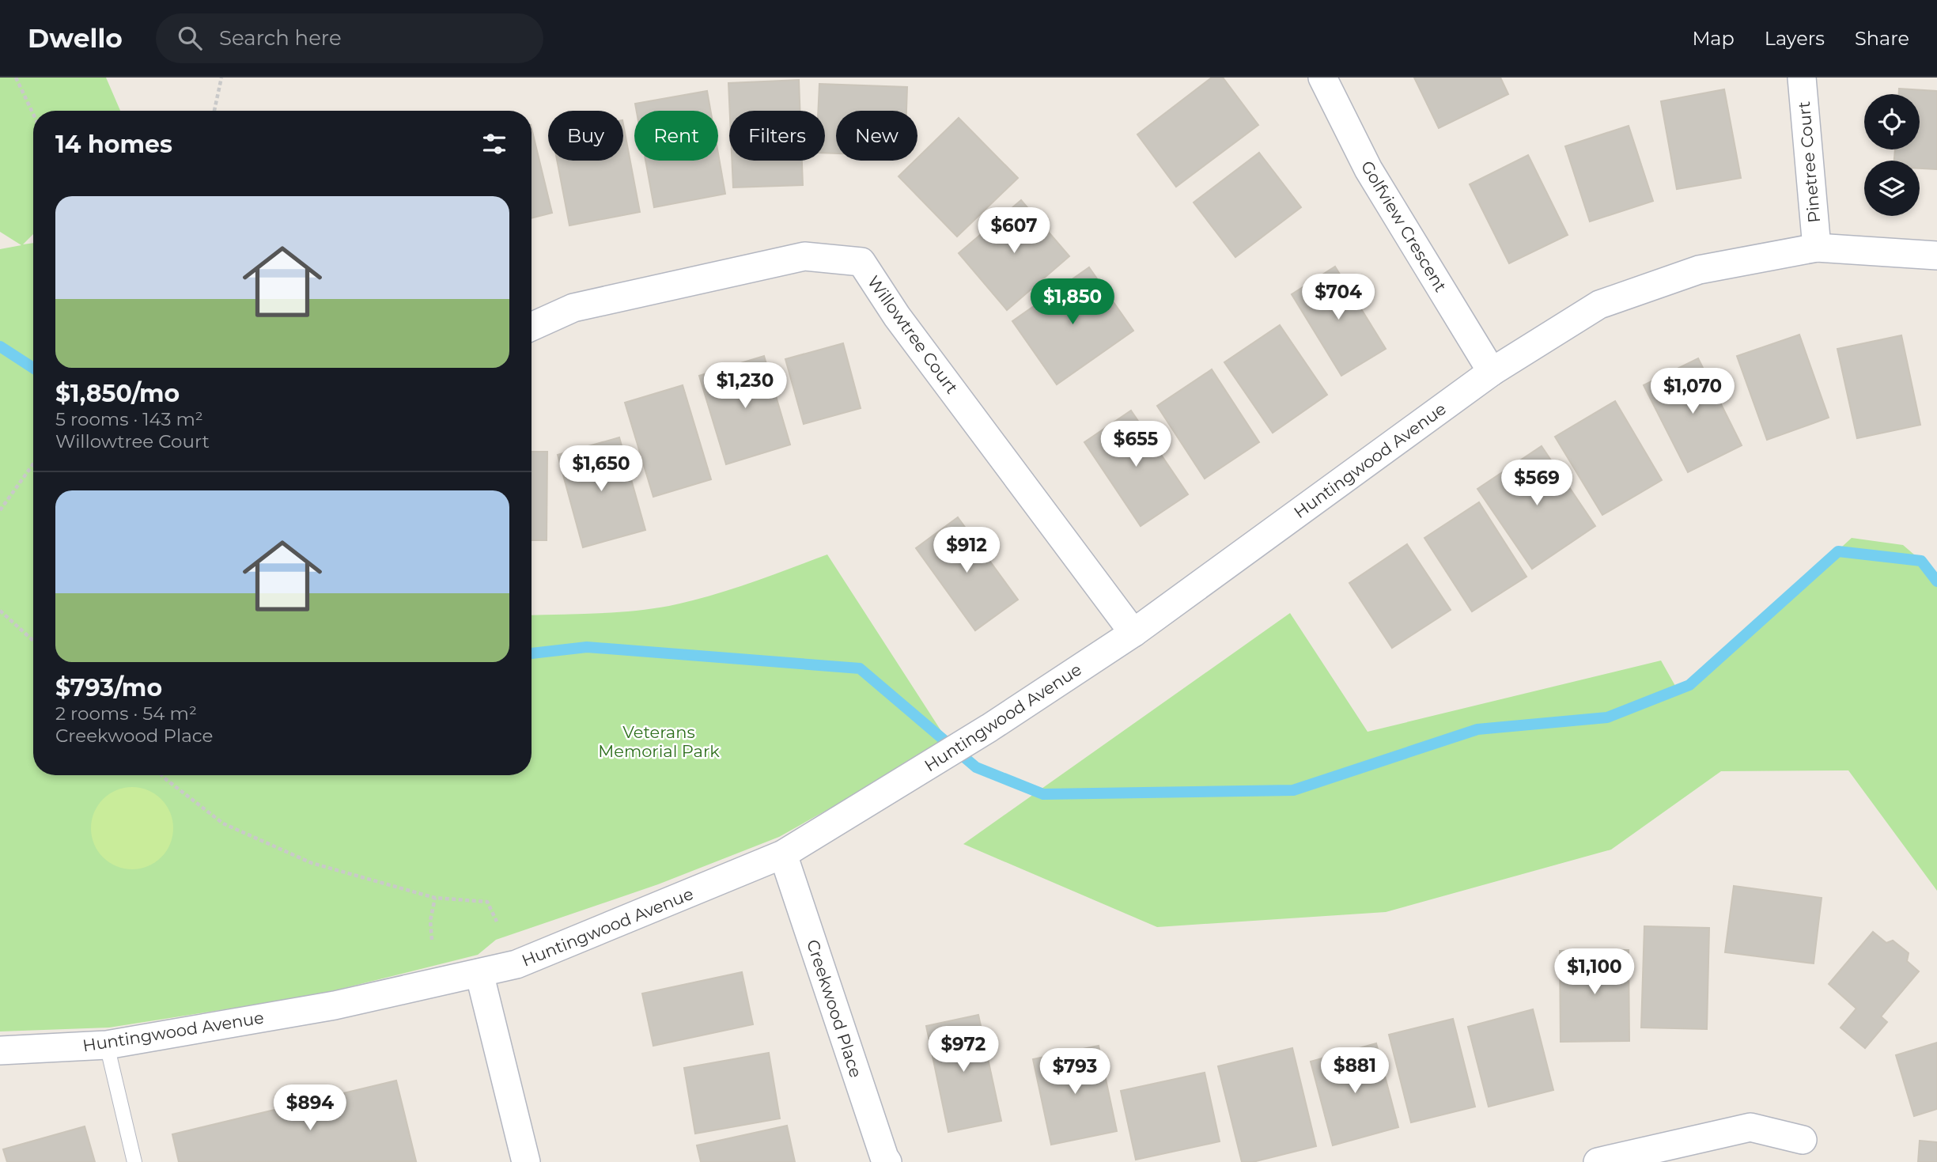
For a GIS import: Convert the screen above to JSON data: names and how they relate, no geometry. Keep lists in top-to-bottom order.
{
  "streets": {
    "street": [
      "Pinetree Court",
      "Golfview Crescent",
      "Willowtree Court",
      "Huntingwood Avenue",
      "Creekwood Place"
    ]
  },
  "crossings": [
    ["Pinetree Court", "Huntingwood Avenue"],
    ["Golfview Crescent", "Huntingwood Avenue"],
    ["Willowtree Court", "Huntingwood Avenue"],
    ["Huntingwood Avenue", "Creekwood Place"]
  ],
  "parks": ["Veterans Memorial Park"],
  "page": {
    "header": "Dwello",
    "search": "Search here",
    "nav": ["Map", "Layers", "Share"],
    "chip": [
      "Buy",
      "Rent",
      "Filters",
      "New"
    ],
    "heading": "14 homes",
    "list": [
      {
        "name": "$1,850/mo",
        "note": "5 rooms · 143 m² · Willowtree Court"
      },
      {
        "name": "$793/mo",
        "note": "2 rooms · 54 m² · Creekwood Place"
      }
    ],
    "price": [
      "$607",
      "$704",
      "$1,850",
      "$1,230",
      "$1,070",
      "$655",
      "$1,650",
      "$569",
      "$912",
      "$1,100",
      "$972",
      "$881",
      "$793",
      "$894"
    ]
  }
}
